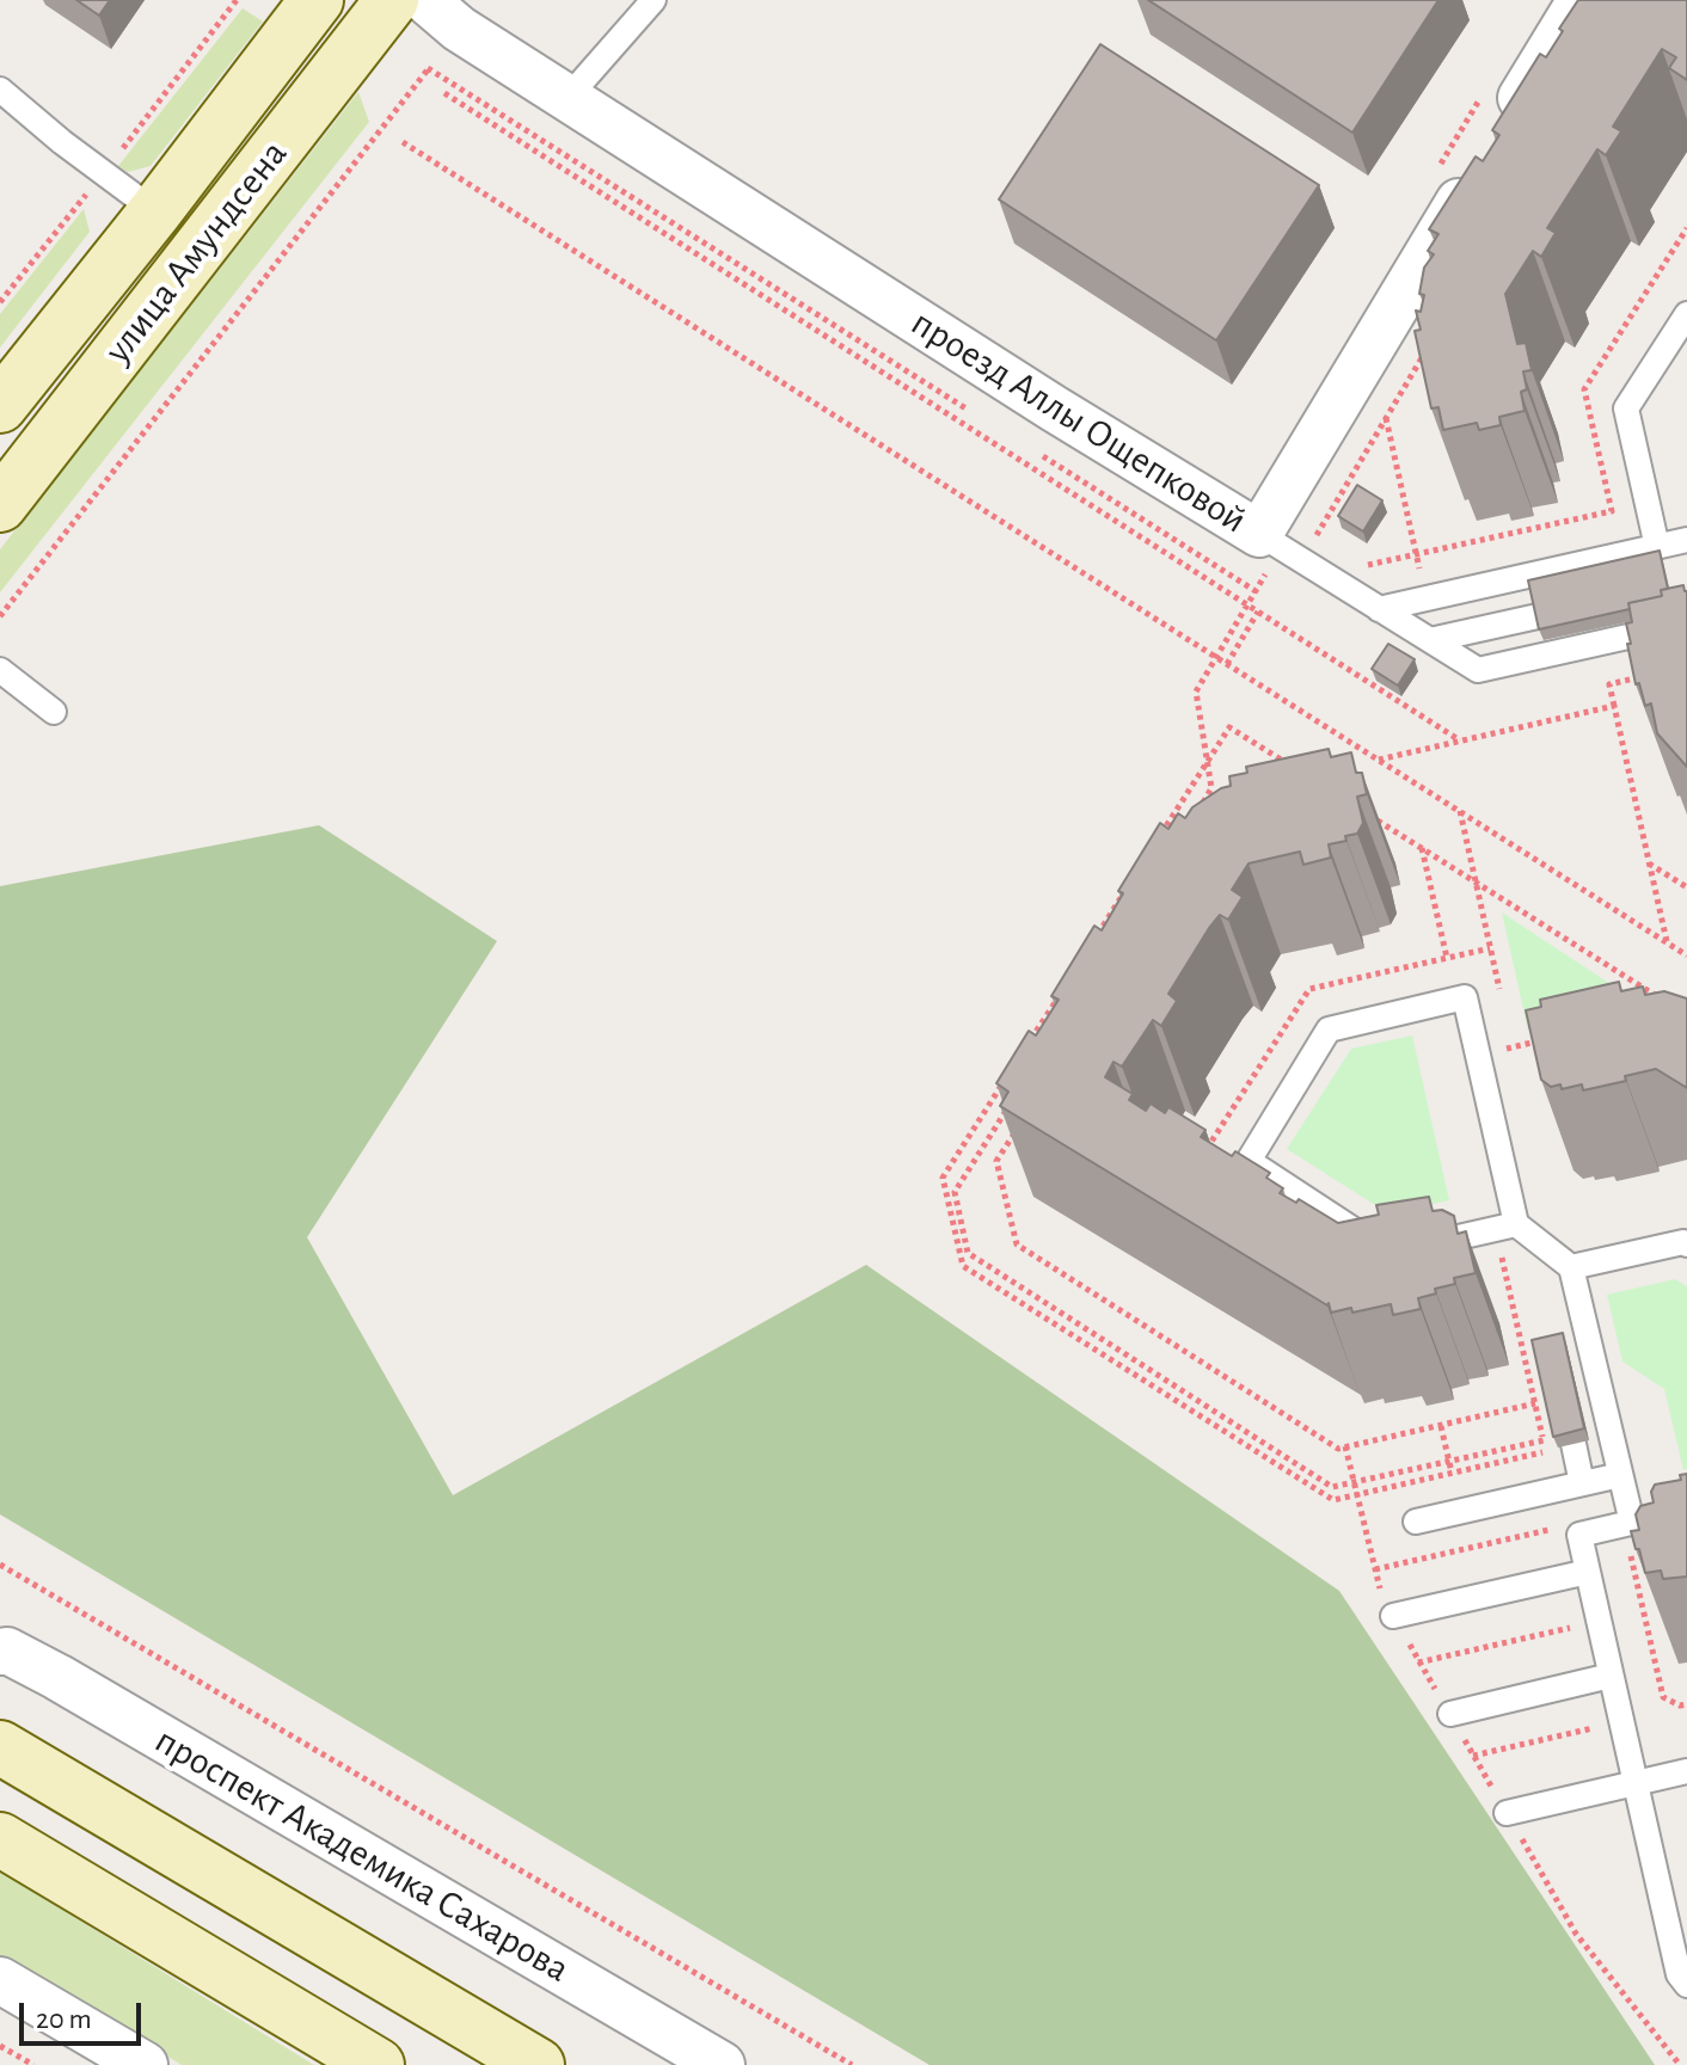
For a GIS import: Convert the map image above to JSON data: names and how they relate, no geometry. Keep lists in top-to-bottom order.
{
  "streets": {
    "street": ["улица Амундсена", "проезд Аллы Ощепковой", "проспект Академика Сахарова"]
  },
  "scale_bar": "20 m"
}
